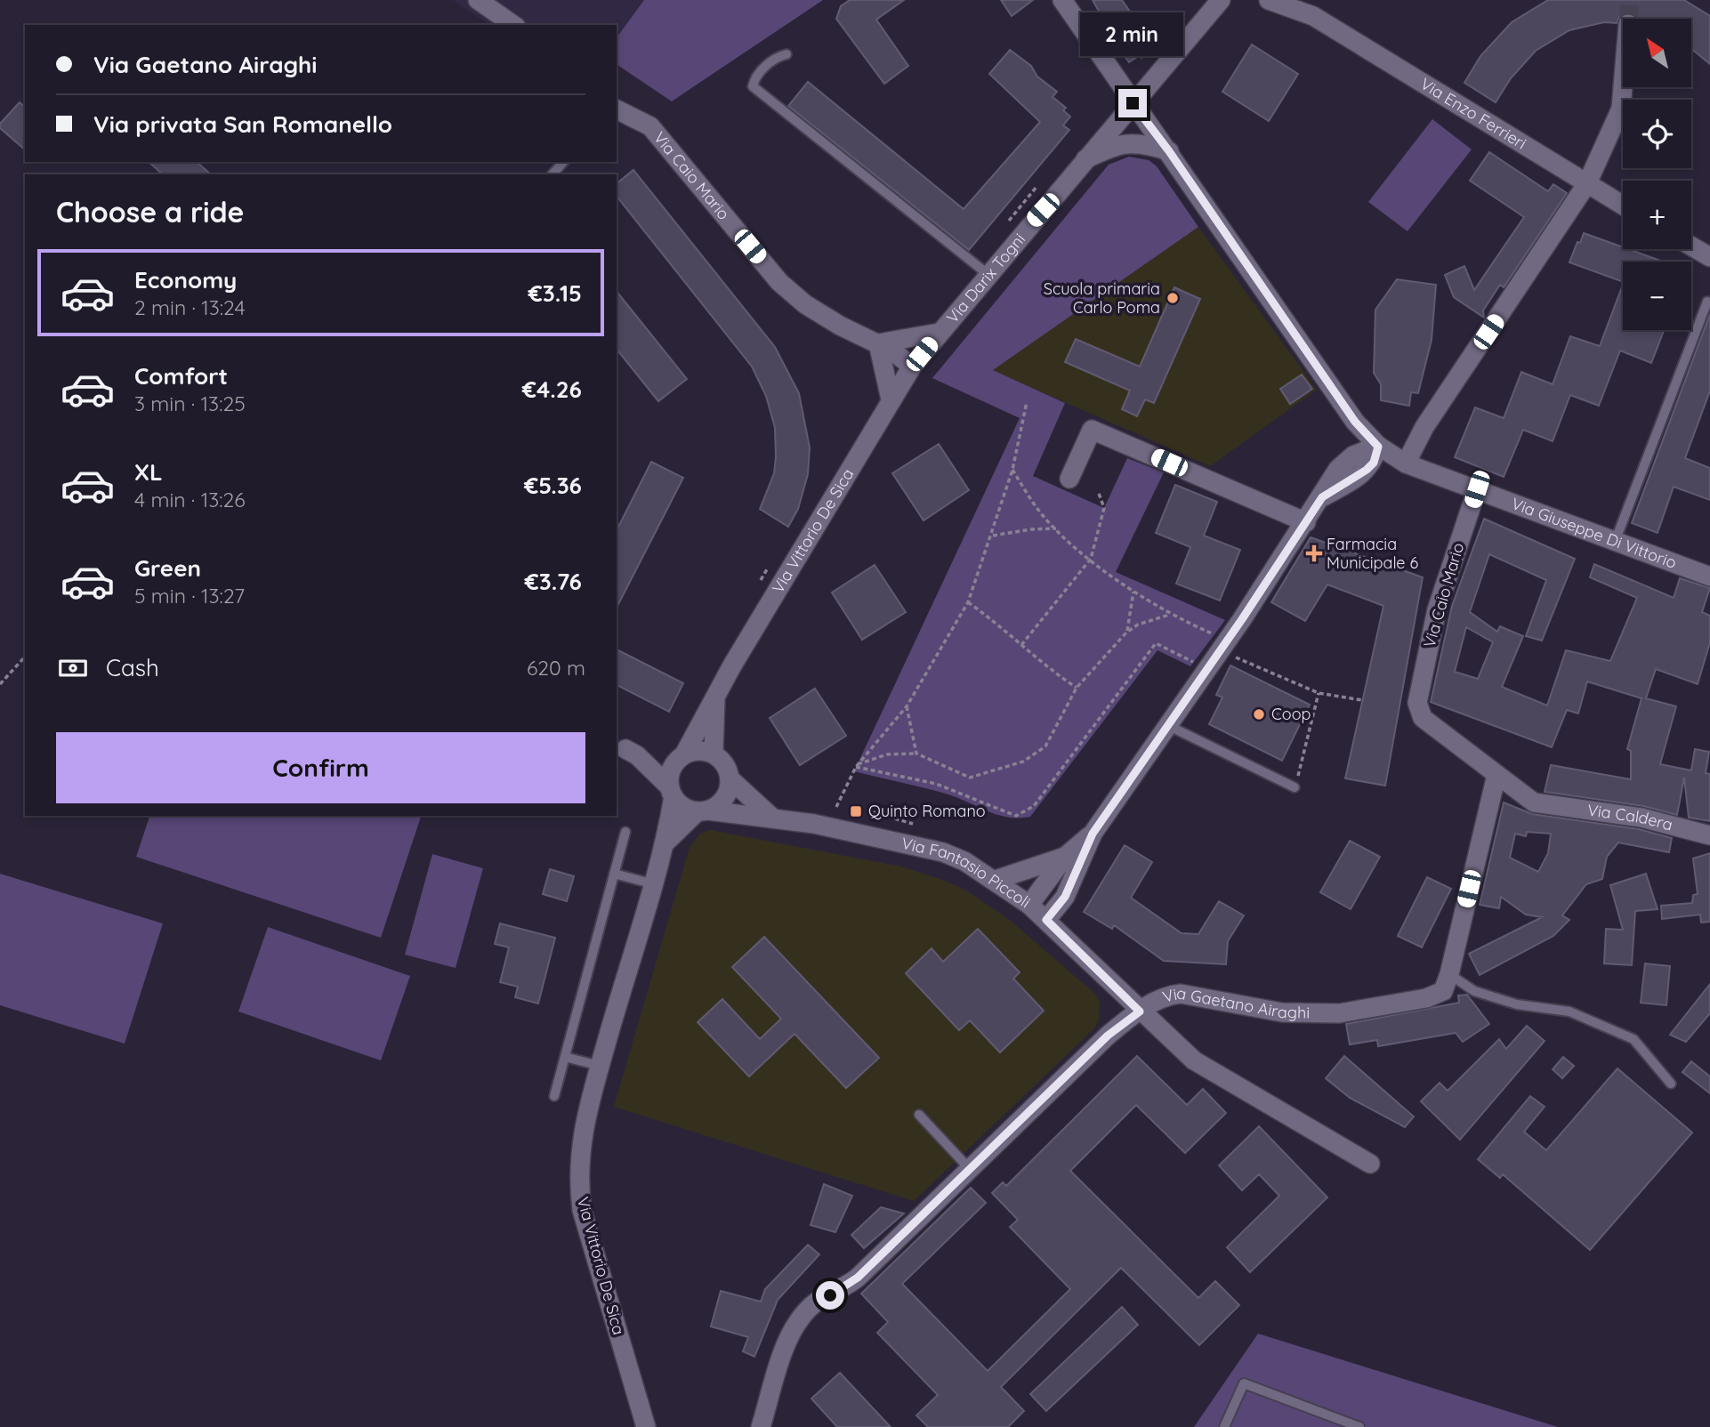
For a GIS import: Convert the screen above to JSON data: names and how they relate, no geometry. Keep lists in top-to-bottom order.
{
  "streets": {
    "street": [
      "Via Enzo Ferrieri",
      "Via Caio Mario",
      "Via Darix Togni",
      "Via Vittorio De Sica",
      "Via Giuseppe Di Vittorio",
      "Via Caldera",
      "Via Fantasio Piccoli",
      "Via Gaetano Airaghi"
    ]
  },
  "crossings": [
    ["Via Caio Mario", "Via Darix Togni"],
    ["Via Caio Mario", "Via Vittorio De Sica"],
    ["Via Caio Mario", "Via Giuseppe Di Vittorio"],
    ["Via Caio Mario", "Via Caldera"],
    ["Via Darix Togni", "Via Vittorio De Sica"],
    ["Via Darix Togni", "Via Giuseppe Di Vittorio"],
    ["Via Vittorio De Sica", "Via Fantasio Piccoli"],
    ["Via Caldera", "Via Gaetano Airaghi"],
    ["Via Fantasio Piccoli", "Via Gaetano Airaghi"]
  ],
  "places": {
    "other": ["Scuola primaria Carlo Poma", "Coop"],
    "health": ["Farmacia Municipale 6"],
    "transit": ["Quinto Romano"]
  },
  "north": "top left",
  "page": {
    "bubble": "2 min",
    "map_buttons": ["+", "−"],
    "banner": ["Via Gaetano Airaghi", "Via privata San Romanello"],
    "heading": "Choose a ride",
    "list": [
      {
        "name": "Economy",
        "note": "2 min · 13:24",
        "value": "€3.15"
      },
      {
        "name": "Comfort",
        "note": "3 min · 13:25",
        "value": "€4.26"
      },
      {
        "name": "XL",
        "note": "4 min · 13:26",
        "value": "€5.36"
      },
      {
        "name": "Green",
        "note": "5 min · 13:27",
        "value": "€3.76"
      }
    ],
    "pay": ["Cash", "620 m"],
    "buttons": "Confirm"
  }
}
